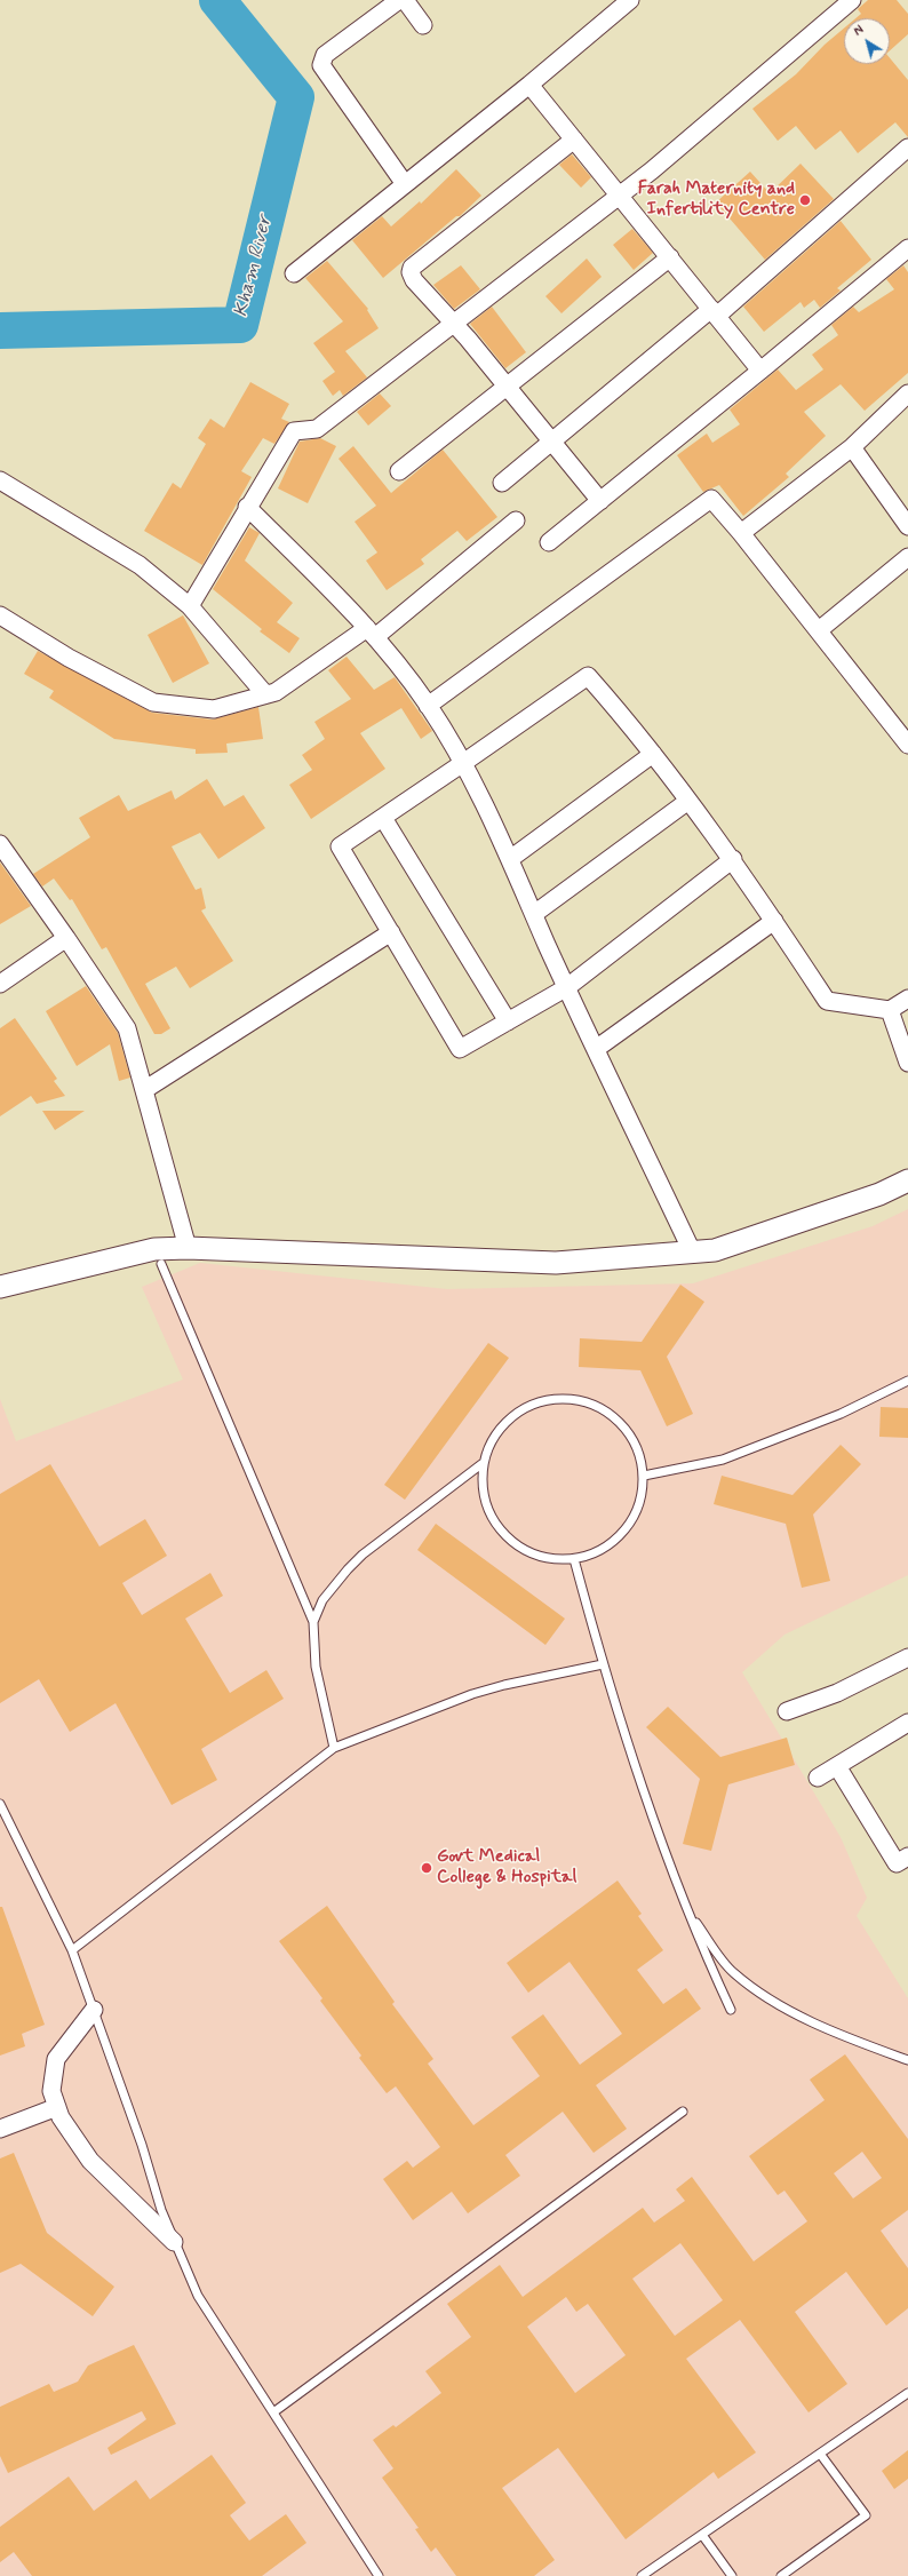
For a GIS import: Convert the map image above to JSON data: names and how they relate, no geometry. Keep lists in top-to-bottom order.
{
  "water": ["Kham River"],
  "places": ["Farah Maternity and Infertility Centre", "Govt Medical College & Hospital"],
  "north": "top left"
}
